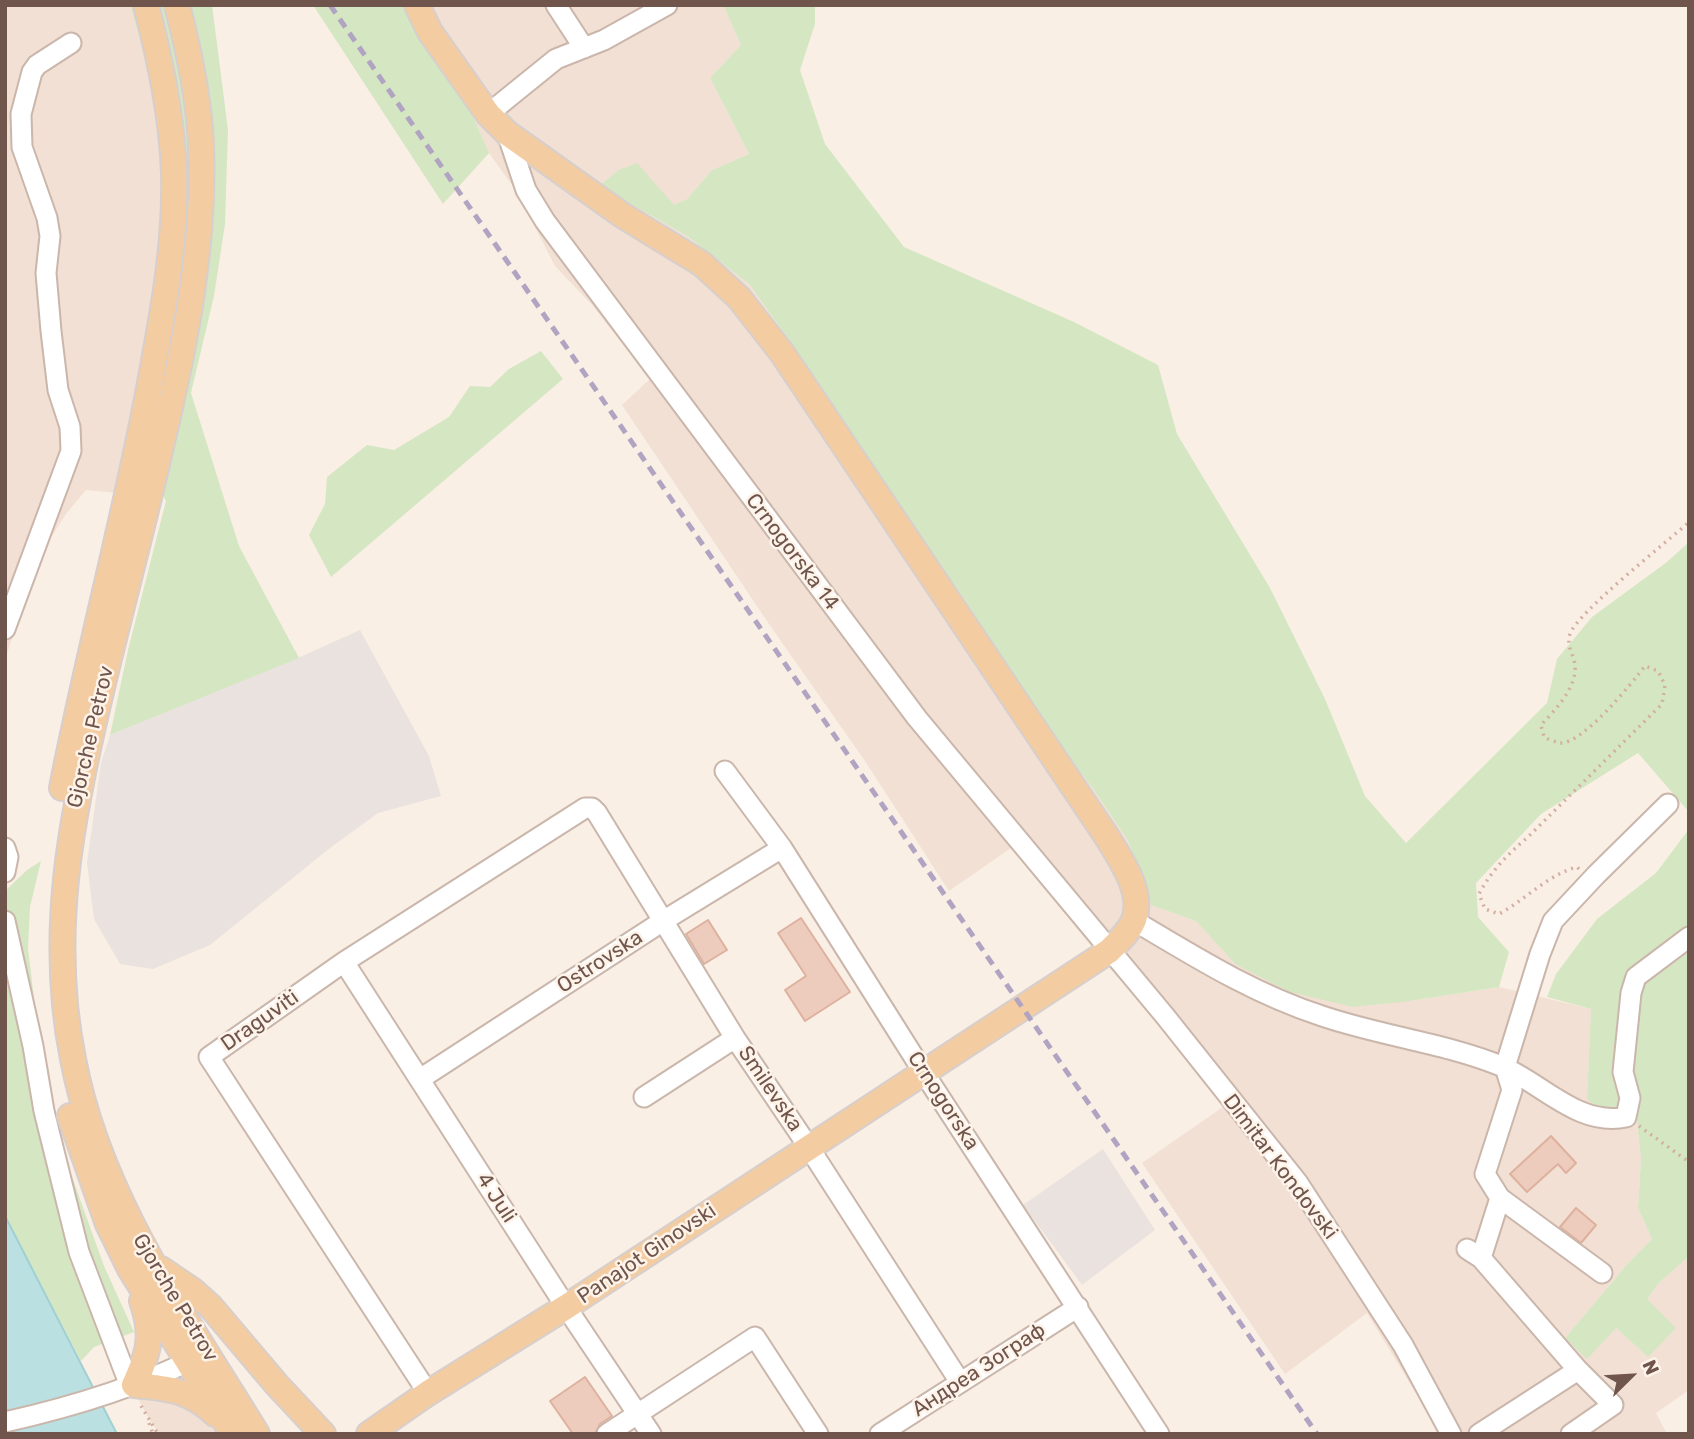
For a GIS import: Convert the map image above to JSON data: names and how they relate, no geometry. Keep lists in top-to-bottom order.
{
  "streets": {
    "main road": ["Gjorche Petrov", "Panajot Ginovski"],
    "street": [
      "Crnogorska 14",
      "Ostrovska",
      "Draguviti",
      "Smilevska",
      "Crnogorska",
      "Dimitar Kondovski",
      "4 Juli",
      "Андреа Зограф"
    ]
  },
  "crossings": [
    ["Crnogorska 14", "Dimitar Kondovski"],
    ["Crnogorska 14", "Panajot Ginovski"],
    ["Ostrovska", "Smilevska"],
    ["Ostrovska", "Crnogorska"],
    ["Ostrovska", "4 Juli"],
    ["Draguviti", "Smilevska"],
    ["Draguviti", "4 Juli"],
    ["Draguviti", "Panajot Ginovski"],
    ["Smilevska", "Panajot Ginovski"],
    ["Smilevska", "Андреа Зограф"],
    ["Crnogorska", "Panajot Ginovski"],
    ["Crnogorska", "Андреа Зограф"],
    ["Dimitar Kondovski", "Panajot Ginovski"],
    ["4 Juli", "Panajot Ginovski"]
  ],
  "north": "top right"
}
